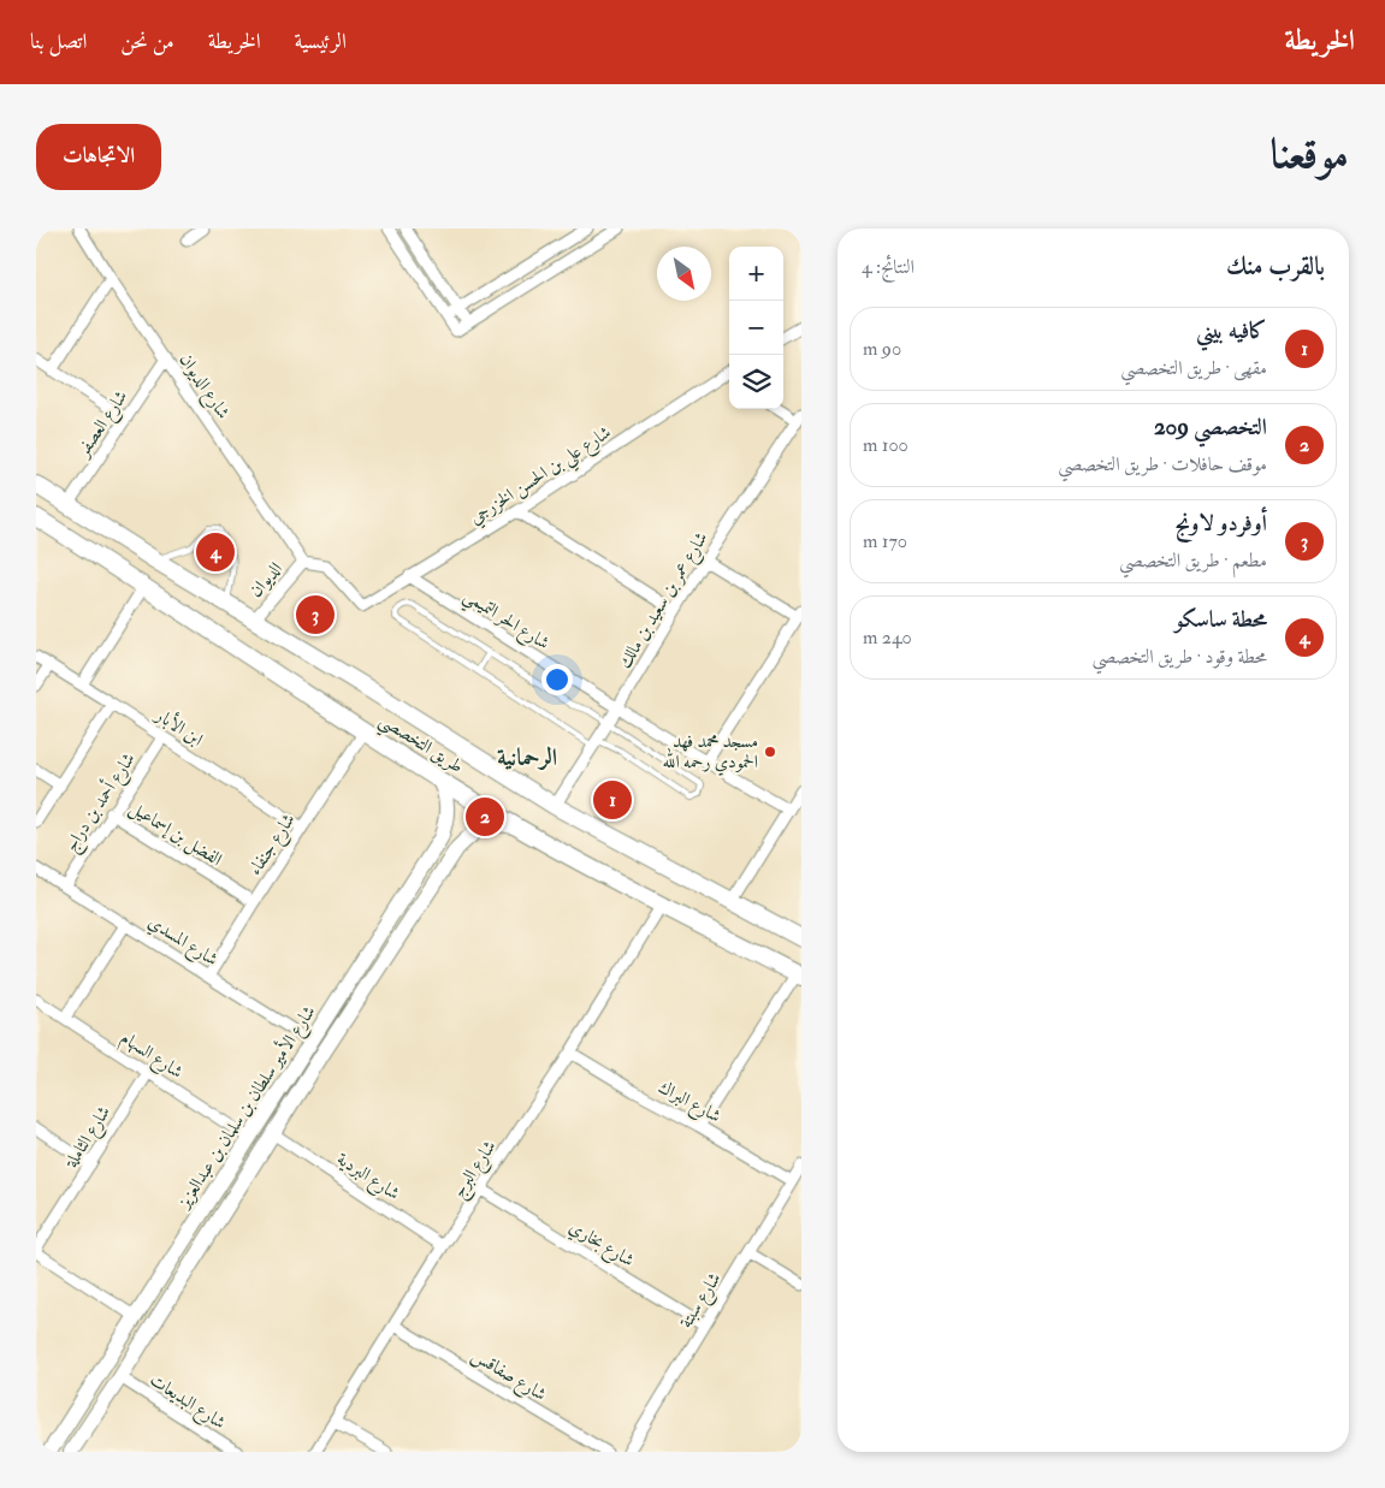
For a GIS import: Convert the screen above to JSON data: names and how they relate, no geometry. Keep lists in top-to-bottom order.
{
  "streets": {
    "main road": ["طريق التخصصي"],
    "street": [
      "شارع الديوان",
      "شارع العصفر",
      "شارع علي بن الحسن الخزرجي",
      "الديوان",
      "شارع عمر بن سعيد بن مالك",
      "شارع الحر التميمي",
      "ابن الأبار",
      "شارع أحمد بن دراج",
      "الفضل بن إسماعيل",
      "شارع جنفاء",
      "شارع المسدي",
      "شارع السهام",
      "شارع البراك",
      "شارع الأمير سلطان بن سلمان بن عبدالعزيز",
      "شارع الثاملة",
      "شارع البرج",
      "شارع البردية",
      "شارع بخاري",
      "شارع سبتة",
      "شارع صفاقس",
      "شارع البديعات"
    ]
  },
  "crossings": [
    ["شارع الديوان", "شارع العصفر"],
    ["شارع الديوان", "شارع علي بن الحسن الخزرجي"],
    ["شارع الديوان", "الديوان"],
    ["شارع العصفر", "طريق التخصصي"],
    ["شارع علي بن الحسن الخزرجي", "الديوان"],
    ["شارع علي بن الحسن الخزرجي", "شارع الحر التميمي"],
    ["الديوان", "طريق التخصصي"],
    ["شارع عمر بن سعيد بن مالك", "شارع الحر التميمي"],
    ["شارع عمر بن سعيد بن مالك", "طريق التخصصي"],
    ["ابن الأبار", "شارع أحمد بن دراج"],
    ["ابن الأبار", "شارع جنفاء"],
    ["طريق التخصصي", "شارع جنفاء"],
    ["طريق التخصصي", "شارع الأمير سلطان بن سلمان بن عبدالعزيز"],
    ["طريق التخصصي", "شارع البرج"],
    ["شارع أحمد بن دراج", "الفضل بن إسماعيل"],
    ["شارع أحمد بن دراج", "شارع المسدي"],
    ["الفضل بن إسماعيل", "شارع جنفاء"],
    ["شارع جنفاء", "شارع المسدي"],
    ["شارع المسدي", "شارع الأمير سلطان بن سلمان بن عبدالعزيز"],
    ["شارع السهام", "شارع الأمير سلطان بن سلمان بن عبدالعزيز"],
    ["شارع السهام", "شارع الثاملة"],
    ["شارع البراك", "شارع البرج"],
    ["شارع البراك", "شارع سبتة"],
    ["شارع الأمير سلطان بن سلمان بن عبدالعزيز", "شارع البردية"],
    ["شارع الأمير سلطان بن سلمان بن عبدالعزيز", "شارع البديعات"],
    ["شارع البرج", "شارع البردية"],
    ["شارع البرج", "شارع بخاري"],
    ["شارع البرج", "شارع صفاقس"],
    ["شارع بخاري", "شارع سبتة"]
  ],
  "districts": ["الرحمانية"],
  "places": ["مسجد محمد فهد الحمودي رحمه الله"],
  "north": "bottom right",
  "page": {
    "header": "الخريطة",
    "nav": [
      "الرئيسية",
      "الخريطة",
      "من نحن",
      "اتصل بنا"
    ],
    "title": "موقعنا",
    "buttons": "الاتجاهات",
    "heading": ["بالقرب منك", "النتائج: 4"],
    "map_buttons": ["+", "−"],
    "list": [
      {
        "mark": "1",
        "name": "كافيه بيني",
        "note": "مقهى · طريق التخصصي",
        "value": "90 m"
      },
      {
        "mark": "2",
        "name": "التخصصي 209",
        "note": "موقف حافلات · طريق التخصصي",
        "value": "100 m"
      },
      {
        "mark": "3",
        "name": "أوفردو لاونج",
        "note": "مطعم · طريق التخصصي",
        "value": "170 m"
      },
      {
        "mark": "4",
        "name": "محطة ساسكو",
        "note": "محطة وقود · طريق التخصصي",
        "value": "240 m"
      }
    ],
    "pins": [
      "4",
      "3",
      "1",
      "2"
    ]
  }
}
